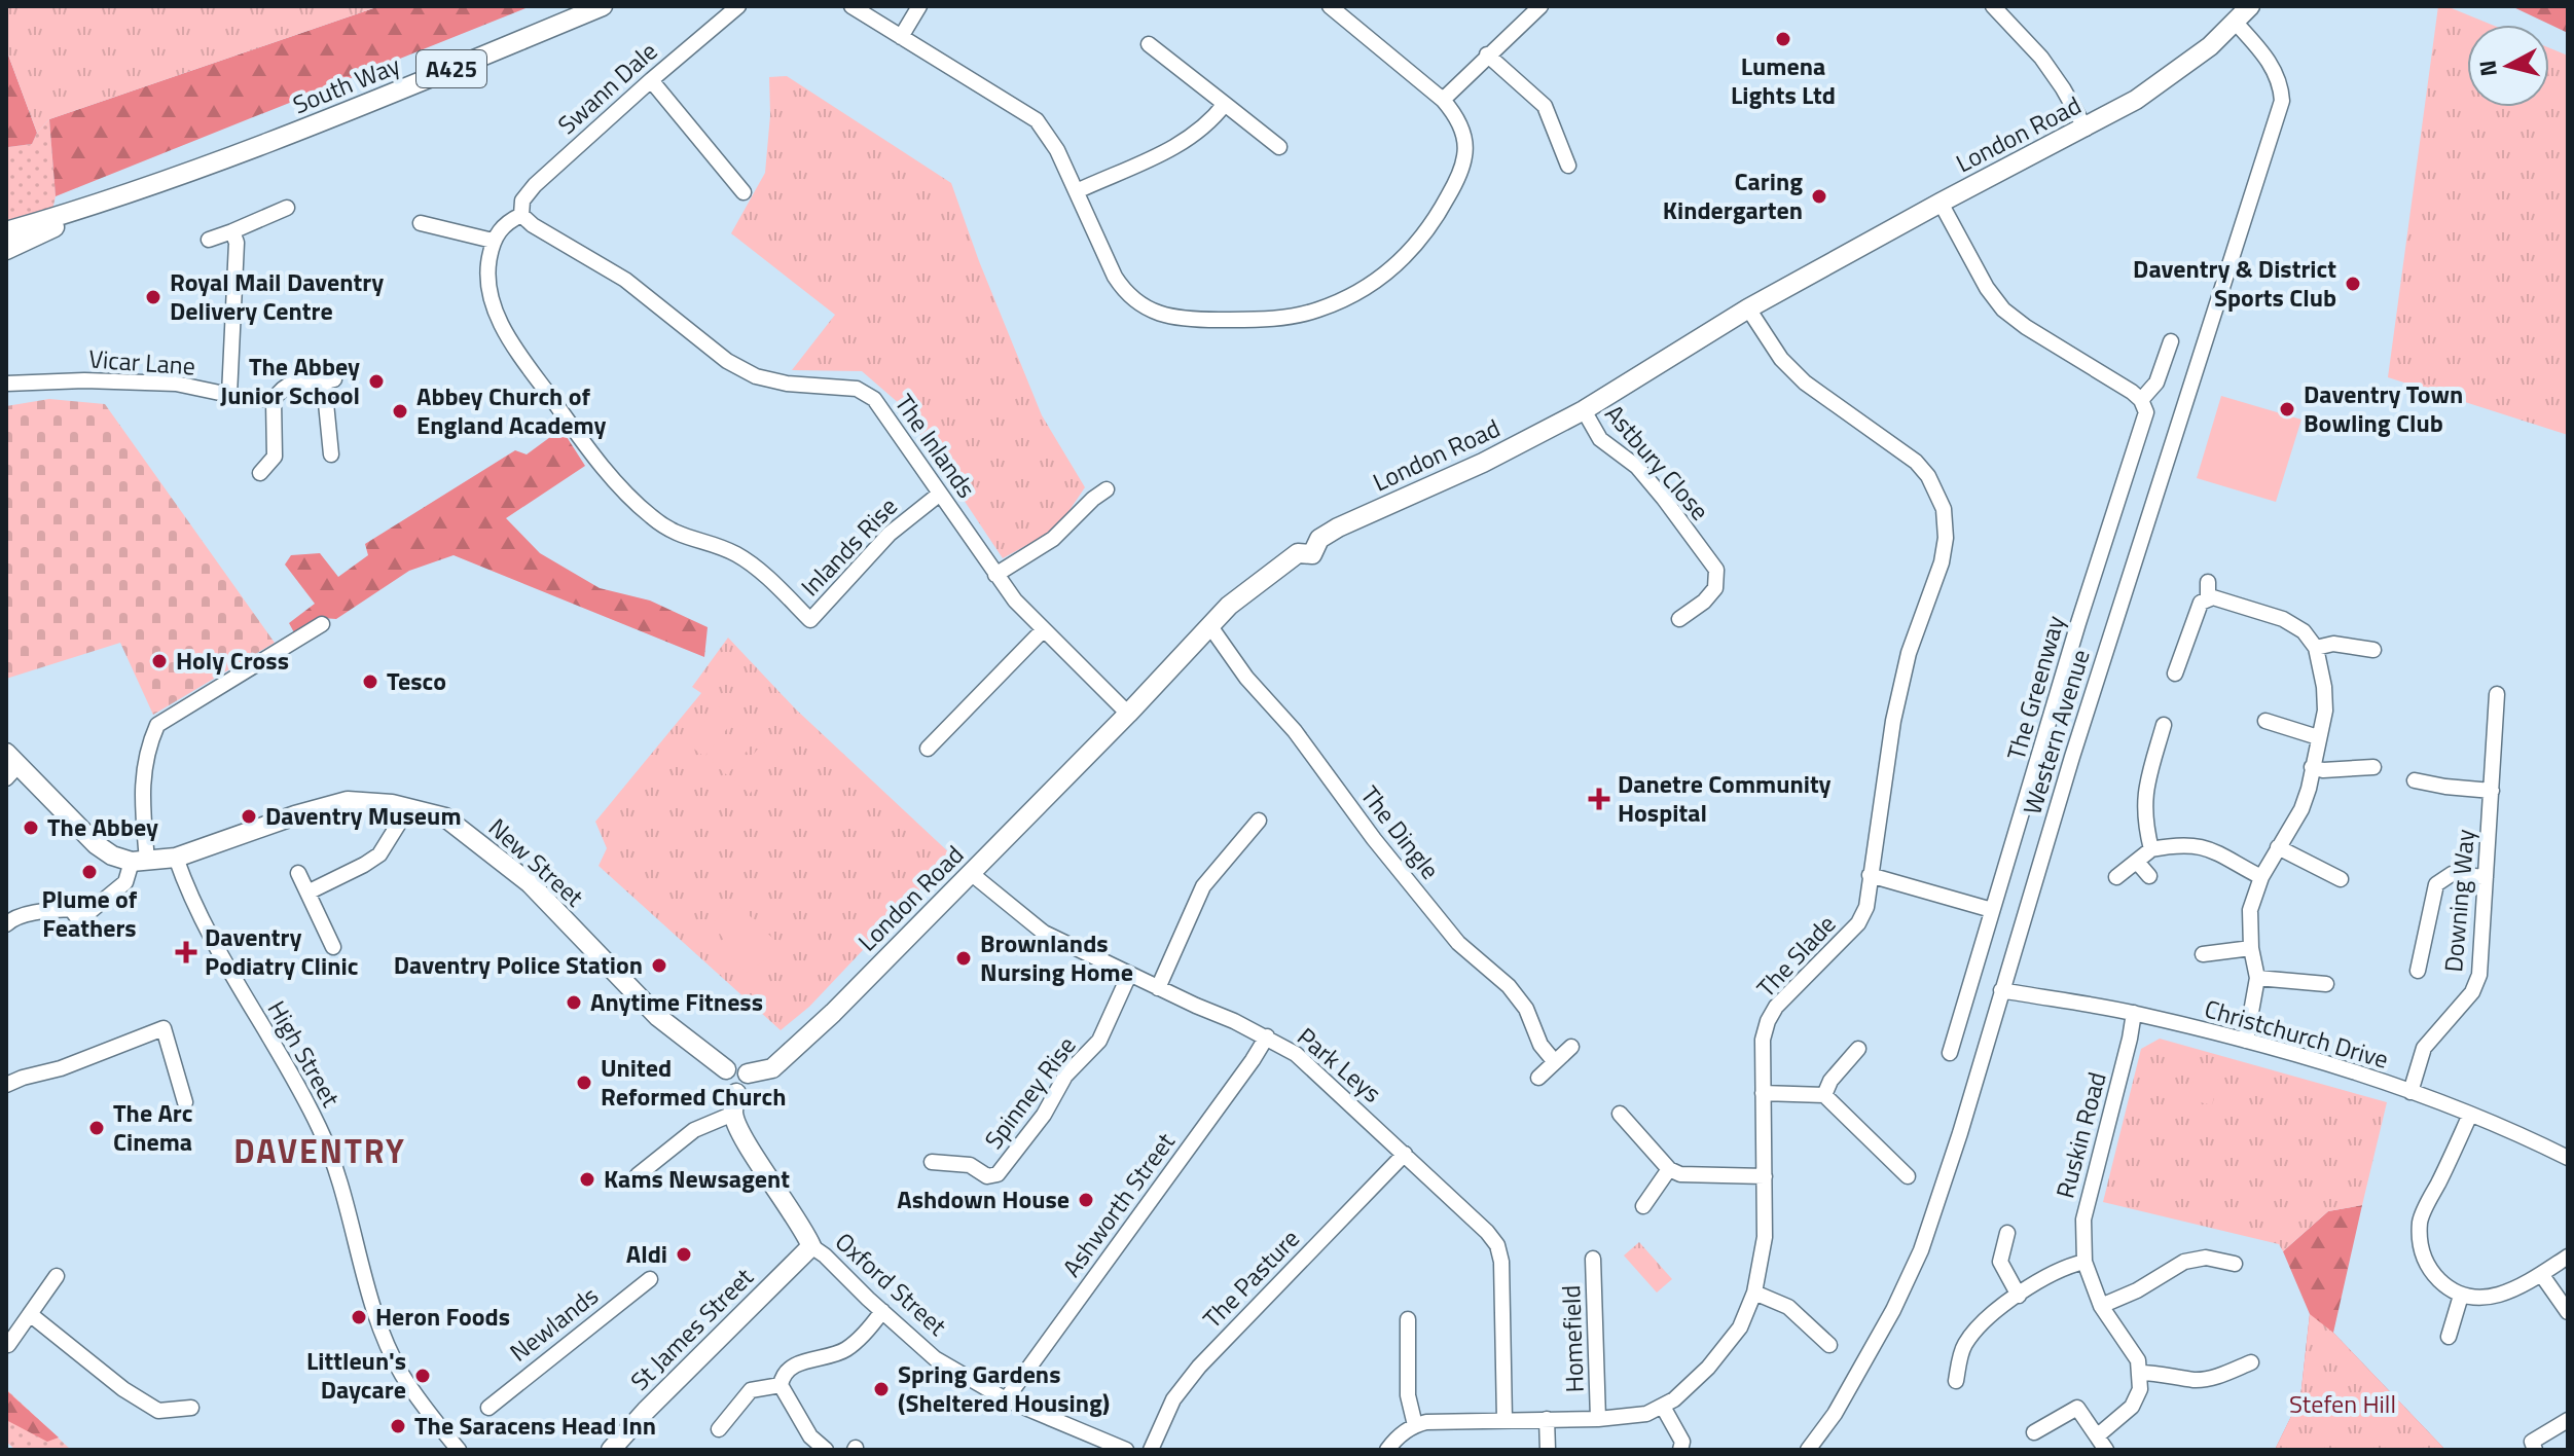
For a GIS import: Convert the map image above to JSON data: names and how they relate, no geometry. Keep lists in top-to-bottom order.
{
  "streets": {
    "main road": [
      "A425",
      "South Way",
      "London Road",
      "New Street",
      "Oxford Street",
      "St James Street"
    ],
    "street": [
      "Swann Dale",
      "Vicar Lane",
      "The Inlands",
      "Astbury Close",
      "Inlands Rise",
      "The Greenway",
      "Western Avenue",
      "The Dingle",
      "Downing Way",
      "The Slade",
      "Christchurch Drive",
      "High Street",
      "Park Leys",
      "Spinney Rise",
      "Ruskin Road",
      "Ashworth Street",
      "The Pasture",
      "Newlands",
      "Homefield"
    ]
  },
  "crossings": [
    ["A425", "South Way"],
    ["Swann Dale", "The Inlands"],
    ["London Road", "The Inlands"],
    ["London Road", "Astbury Close"],
    ["London Road", "Western Avenue"],
    ["London Road", "The Dingle"],
    ["London Road", "New Street"],
    ["London Road", "The Slade"],
    ["London Road", "Park Leys"],
    ["The Inlands", "Inlands Rise"],
    ["Western Avenue", "Christchurch Drive"],
    ["New Street", "High Street"],
    ["Downing Way", "Christchurch Drive"],
    ["The Slade", "Park Leys"],
    ["The Slade", "Homefield"],
    ["Christchurch Drive", "Ruskin Road"],
    ["Park Leys", "Spinney Rise"],
    ["Park Leys", "Ashworth Street"],
    ["Park Leys", "The Pasture"],
    ["Ashworth Street", "Oxford Street"],
    ["Oxford Street", "St James Street"]
  ],
  "districts": ["DAVENTRY"],
  "parks": ["Stefen Hill"],
  "places": {
    "other": [
      "Lumena Lights Ltd",
      "Caring Kindergarten",
      "Daventry & District Sports Club",
      "Royal Mail Daventry Delivery Centre",
      "The Abbey Junior School",
      "Daventry Town Bowling Club",
      "Abbey Church of England Academy",
      "Holy Cross",
      "Tesco",
      "Daventry Museum",
      "The Abbey",
      "Plume of Feathers",
      "Brownlands Nursing Home",
      "Daventry Police Station",
      "Anytime Fitness",
      "United Reformed Church",
      "The Arc Cinema",
      "Kams Newsagent",
      "Ashdown House",
      "Aldi",
      "Heron Foods",
      "Littleun's Daycare",
      "Spring Gardens (Sheltered Housing)",
      "The Saracens Head Inn"
    ],
    "health": ["Danetre Community Hospital", "Daventry Podiatry Clinic"]
  },
  "north": "left"
}
